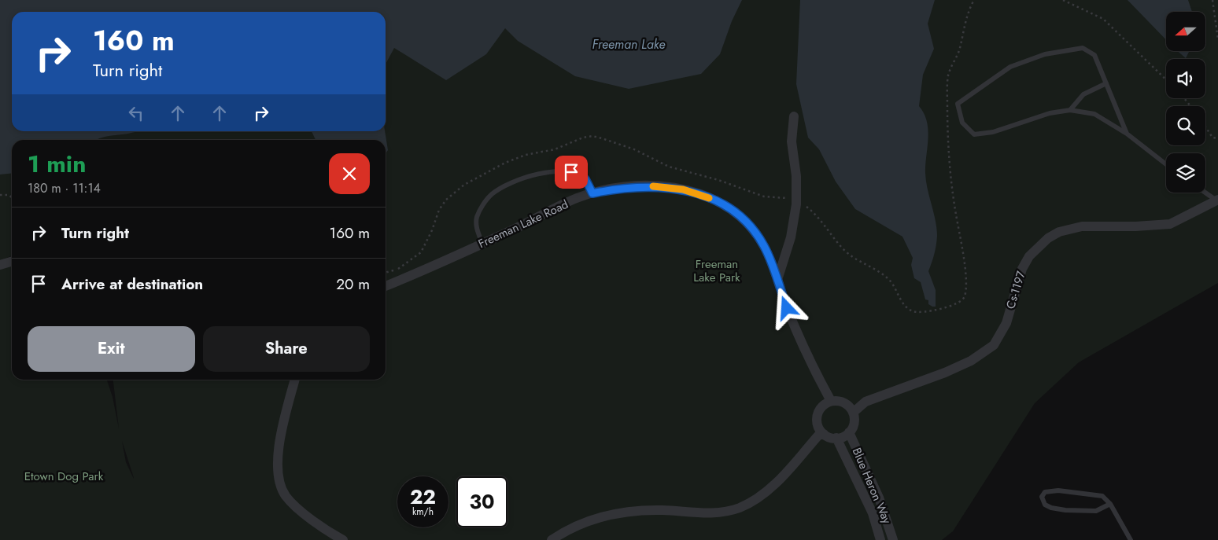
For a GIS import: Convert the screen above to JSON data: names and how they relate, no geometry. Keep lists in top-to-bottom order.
{
  "streets": {
    "street": ["Freeman Lake Road", "Cs-1197", "Blue Heron Way"]
  },
  "crossings": [
    ["Freeman Lake Road", "Cs-1197"],
    ["Freeman Lake Road", "Blue Heron Way"],
    ["Cs-1197", "Blue Heron Way"]
  ],
  "water": ["Freeman Lake"],
  "parks": ["Freeman Lake Park", "Etown Dog Park"],
  "north": "left",
  "page": {
    "turn": ["160 m", "Turn right"],
    "heading": ["1 min", "180 m · 11:14"],
    "list": [
      {
        "name": "Turn right",
        "value": "160 m"
      },
      {
        "name": "Arrive at destination",
        "value": "20 m"
      }
    ],
    "buttons": ["Exit", "Share"],
    "speed": "22 km/h",
    "limit": "30"
  }
}
